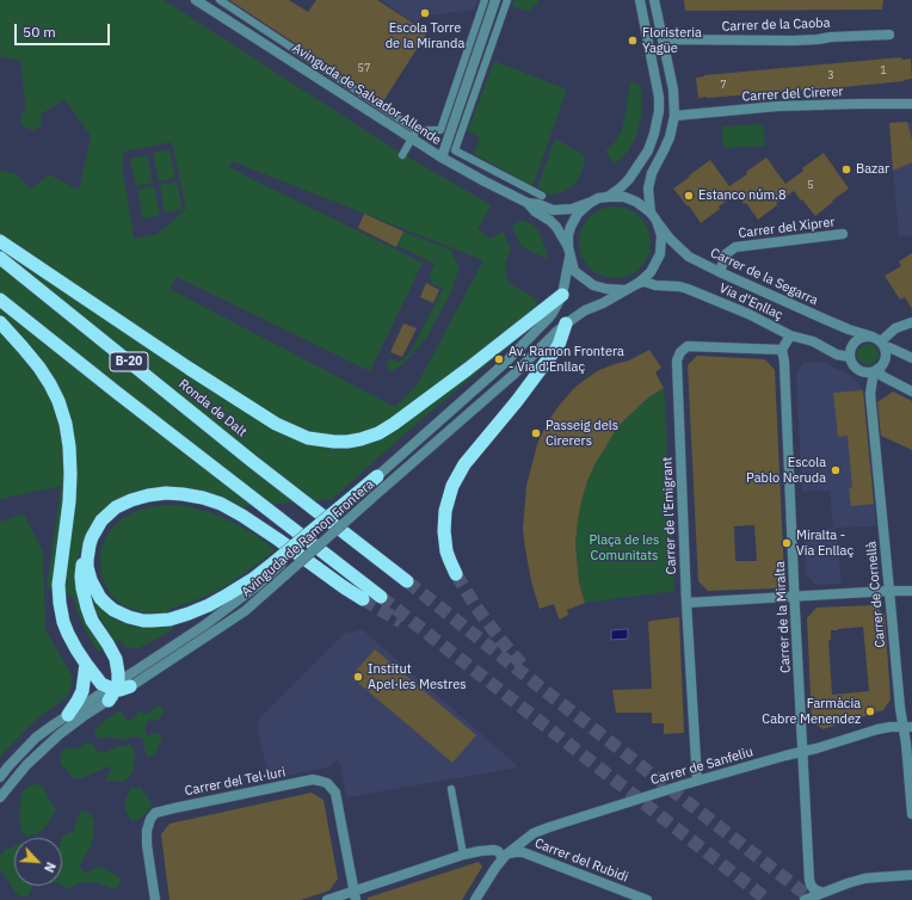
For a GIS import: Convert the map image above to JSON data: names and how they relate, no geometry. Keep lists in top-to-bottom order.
{
  "streets": {
    "highway": ["B-20", "Ronda de Dalt"],
    "street": [
      "Carrer de la Caoba",
      "Avinguda de Salvador Allende",
      "Carrer del Cirerer",
      "Carrer del Xiprer",
      "Carrer de la Segarra",
      "Via d'Enllaç",
      "Carrer de l'Emigrant",
      "Avinguda de Ramon Frontera",
      "Carrer de Cornellà",
      "Carrer de la Miralta",
      "Carrer de Sanfeliu",
      "Carrer del Tel·luri",
      "Carrer del Rubidi"
    ]
  },
  "crossings": [
    ["Avinguda de Salvador Allende", "Carrer de la Segarra"],
    ["Avinguda de Salvador Allende", "Via d'Enllaç"],
    ["Avinguda de Salvador Allende", "Avinguda de Ramon Frontera"],
    ["Carrer del Xiprer", "Carrer de la Segarra"],
    ["Carrer de la Segarra", "Via d'Enllaç"],
    ["Carrer de la Segarra", "Avinguda de Ramon Frontera"],
    ["Carrer de la Segarra", "Carrer de Cornellà"],
    ["Via d'Enllaç", "Avinguda de Ramon Frontera"],
    ["Carrer de l'Emigrant", "Carrer de la Miralta"],
    ["Carrer de l'Emigrant", "Carrer de Sanfeliu"],
    ["Carrer de Cornellà", "Carrer de Sanfeliu"],
    ["Carrer de la Miralta", "Carrer de Sanfeliu"],
    ["Carrer de Sanfeliu", "Carrer del Rubidi"]
  ],
  "parks": ["Plaça de les Comunitats"],
  "places": [
    "Escola Torre de la Miranda",
    "Floristeria Yagüe",
    "Bazar",
    "Estanco núm.8",
    "Av. Ramon Frontera - Via d'Enllaç",
    "Passeig dels Cirerers",
    "Escola Pablo Neruda",
    "Miralta - Via Enllaç",
    "Institut Apel·les Mestres",
    "Farmàcia Cabre Menendez"
  ],
  "house_numbers": [
    "57",
    "1",
    "3",
    "7",
    "5"
  ],
  "scale_bar": "50 m",
  "north": "bottom right"
}
